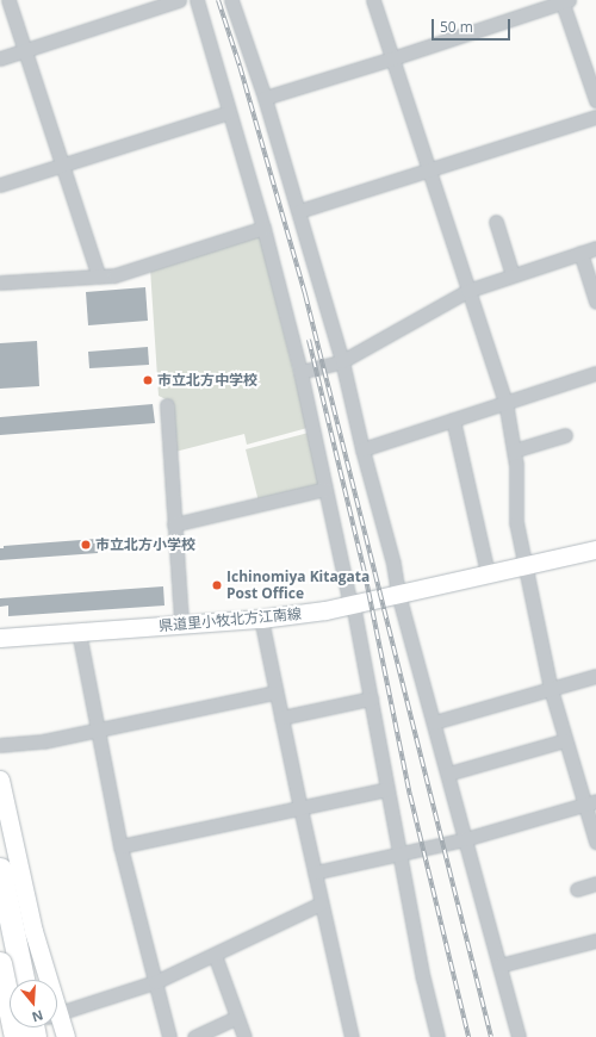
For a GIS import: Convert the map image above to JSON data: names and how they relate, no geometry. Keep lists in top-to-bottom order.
{
  "streets": {
    "main road": ["県道里小牧北方江南線"]
  },
  "places": ["市立北方中学校", "市立北方小学校", "Ichinomiya Kitagata Post Office"],
  "scale_bar": "50 m",
  "north": "bottom"
}
